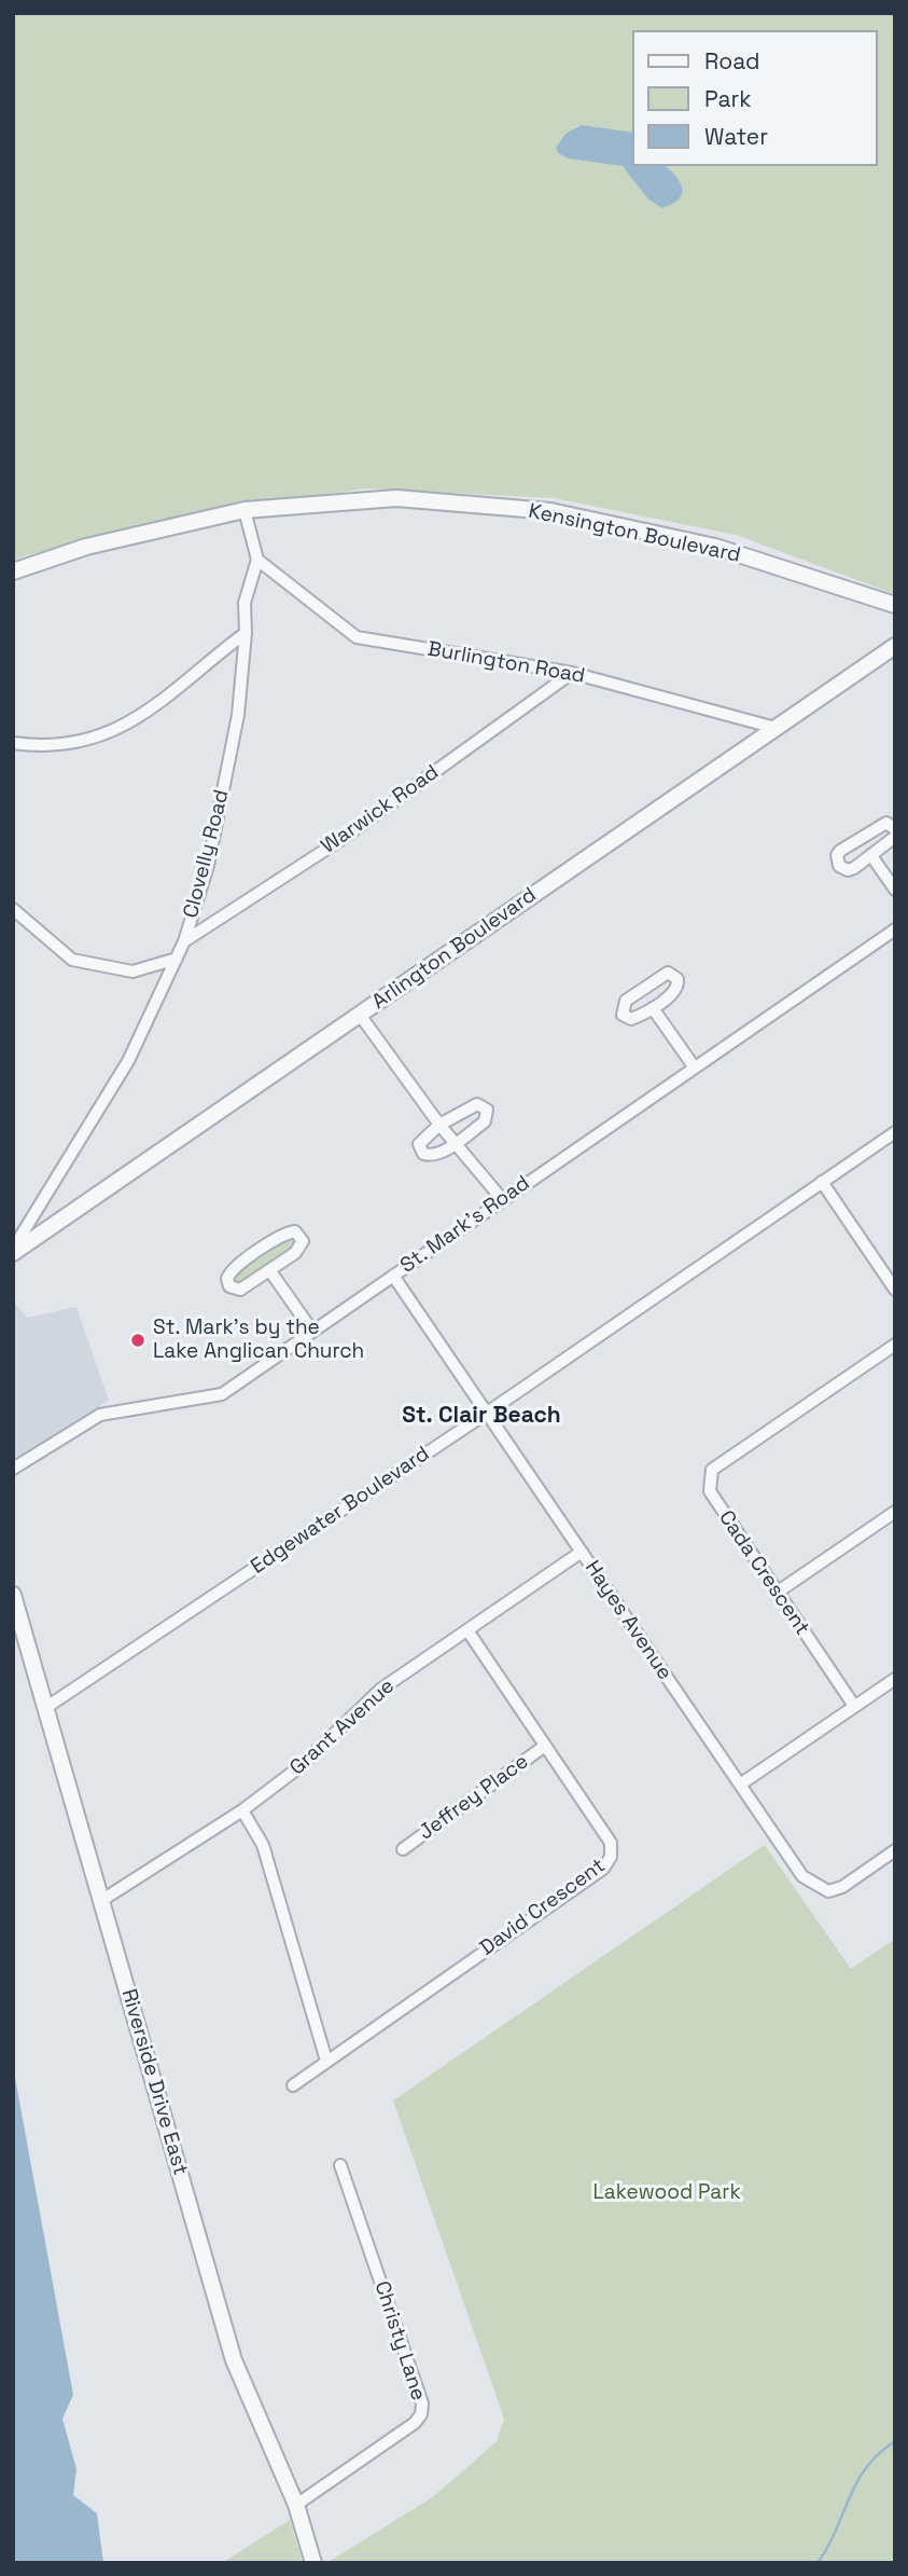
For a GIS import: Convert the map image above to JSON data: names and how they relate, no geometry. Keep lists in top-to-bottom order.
{
  "streets": {
    "street": [
      "Kensington Boulevard",
      "Burlington Road",
      "Warwick Road",
      "Clovelly Road",
      "Arlington Boulevard",
      "St. Mark's Road",
      "Edgewater Boulevard",
      "Cada Crescent",
      "Hayes Avenue",
      "Grant Avenue",
      "Jeffrey Place",
      "David Crescent",
      "Riverside Drive East",
      "Christy Lane"
    ]
  },
  "crossings": [
    ["Burlington Road", "Warwick Road"],
    ["Burlington Road", "Clovelly Road"],
    ["Burlington Road", "Arlington Boulevard"],
    ["Warwick Road", "Clovelly Road"],
    ["Clovelly Road", "Arlington Boulevard"],
    ["St. Mark's Road", "Hayes Avenue"],
    ["Edgewater Boulevard", "Hayes Avenue"],
    ["Edgewater Boulevard", "Riverside Drive East"],
    ["Hayes Avenue", "Grant Avenue"],
    ["Grant Avenue", "David Crescent"],
    ["Grant Avenue", "Riverside Drive East"],
    ["Jeffrey Place", "David Crescent"],
    ["Riverside Drive East", "Christy Lane"]
  ],
  "districts": ["St. Clair Beach"],
  "parks": ["Lakewood Park"],
  "places": ["St. Mark's by the Lake Anglican Church"],
  "legend": ["Road", "Park", "Water"]
}
